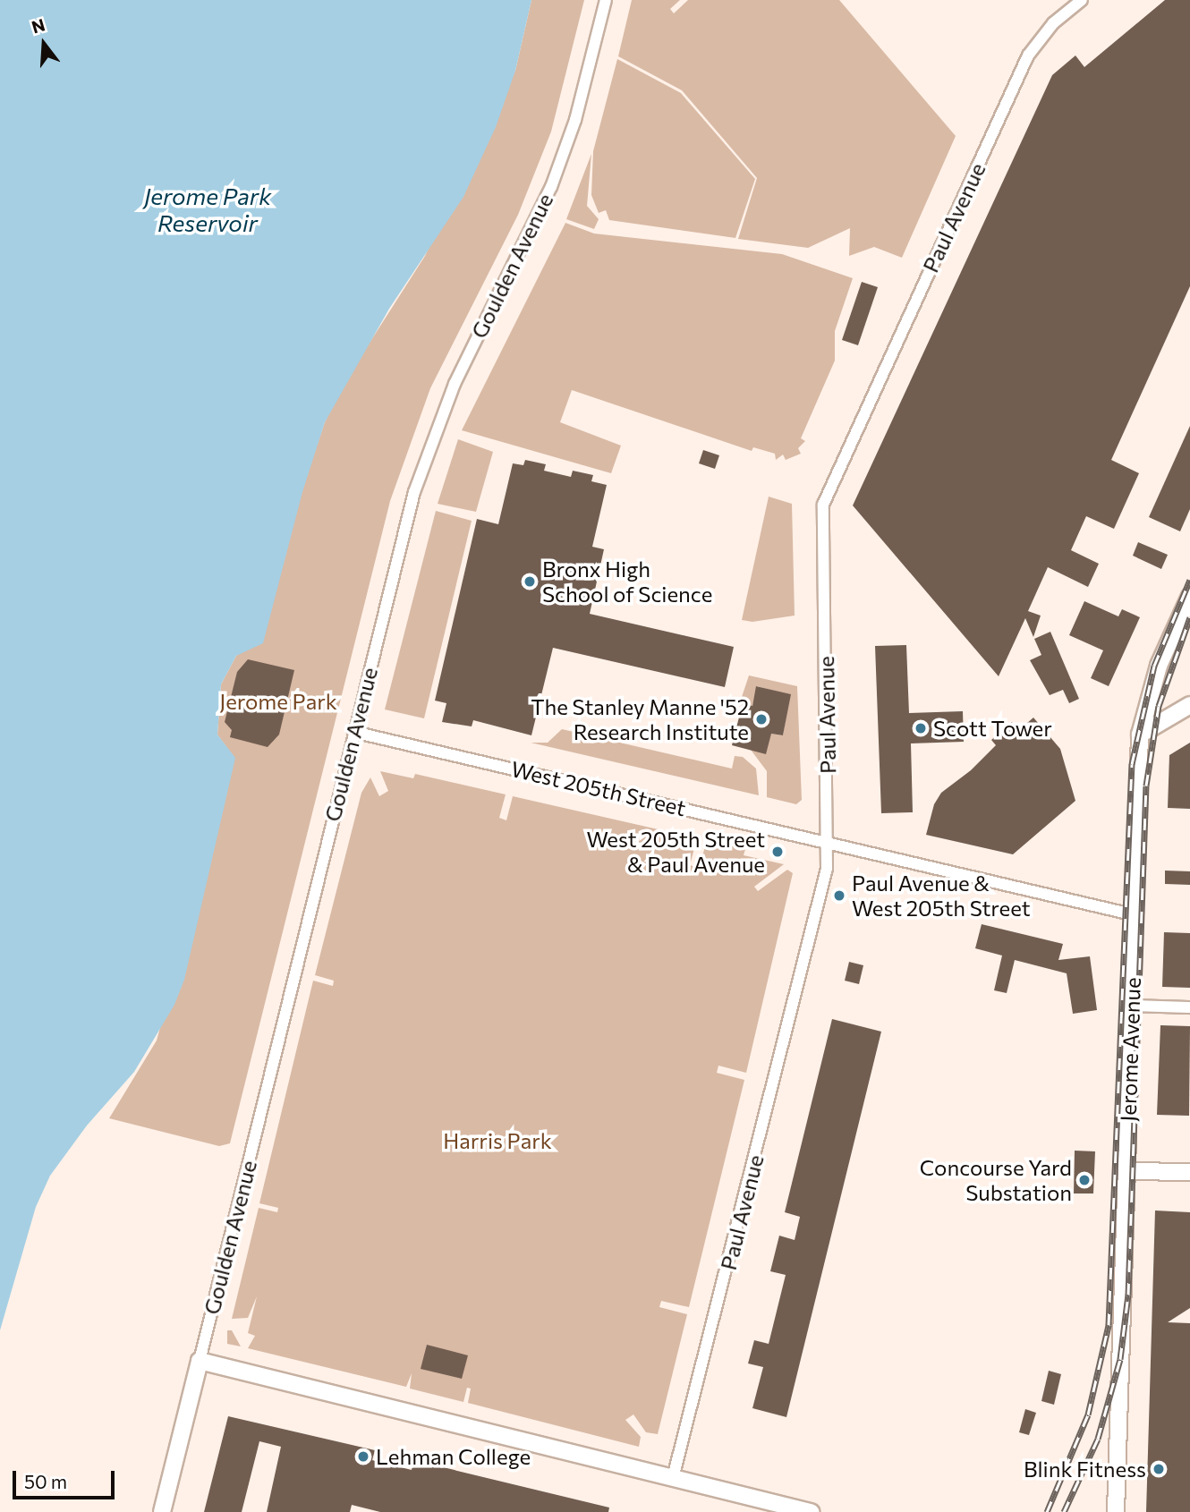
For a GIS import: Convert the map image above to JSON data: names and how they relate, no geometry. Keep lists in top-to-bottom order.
{
  "streets": {
    "main road": ["Goulden Avenue", "Jerome Avenue"],
    "street": ["Paul Avenue", "West 205th Street"]
  },
  "crossings": [
    ["Paul Avenue", "West 205th Street"],
    ["Goulden Avenue", "West 205th Street"],
    ["West 205th Street", "Jerome Avenue"]
  ],
  "water": ["Jerome Park Reservoir"],
  "parks": ["Jerome Park", "Harris Park"],
  "places": [
    "Bronx High School of Science",
    "The Stanley Manne '52 Research Institute",
    "Scott Tower",
    "West 205th Street & Paul Avenue",
    "Paul Avenue & West 205th Street",
    "Concourse Yard Substation",
    "Lehman College",
    "Blink Fitness"
  ],
  "scale_bar": "50 m",
  "north": "top"
}
